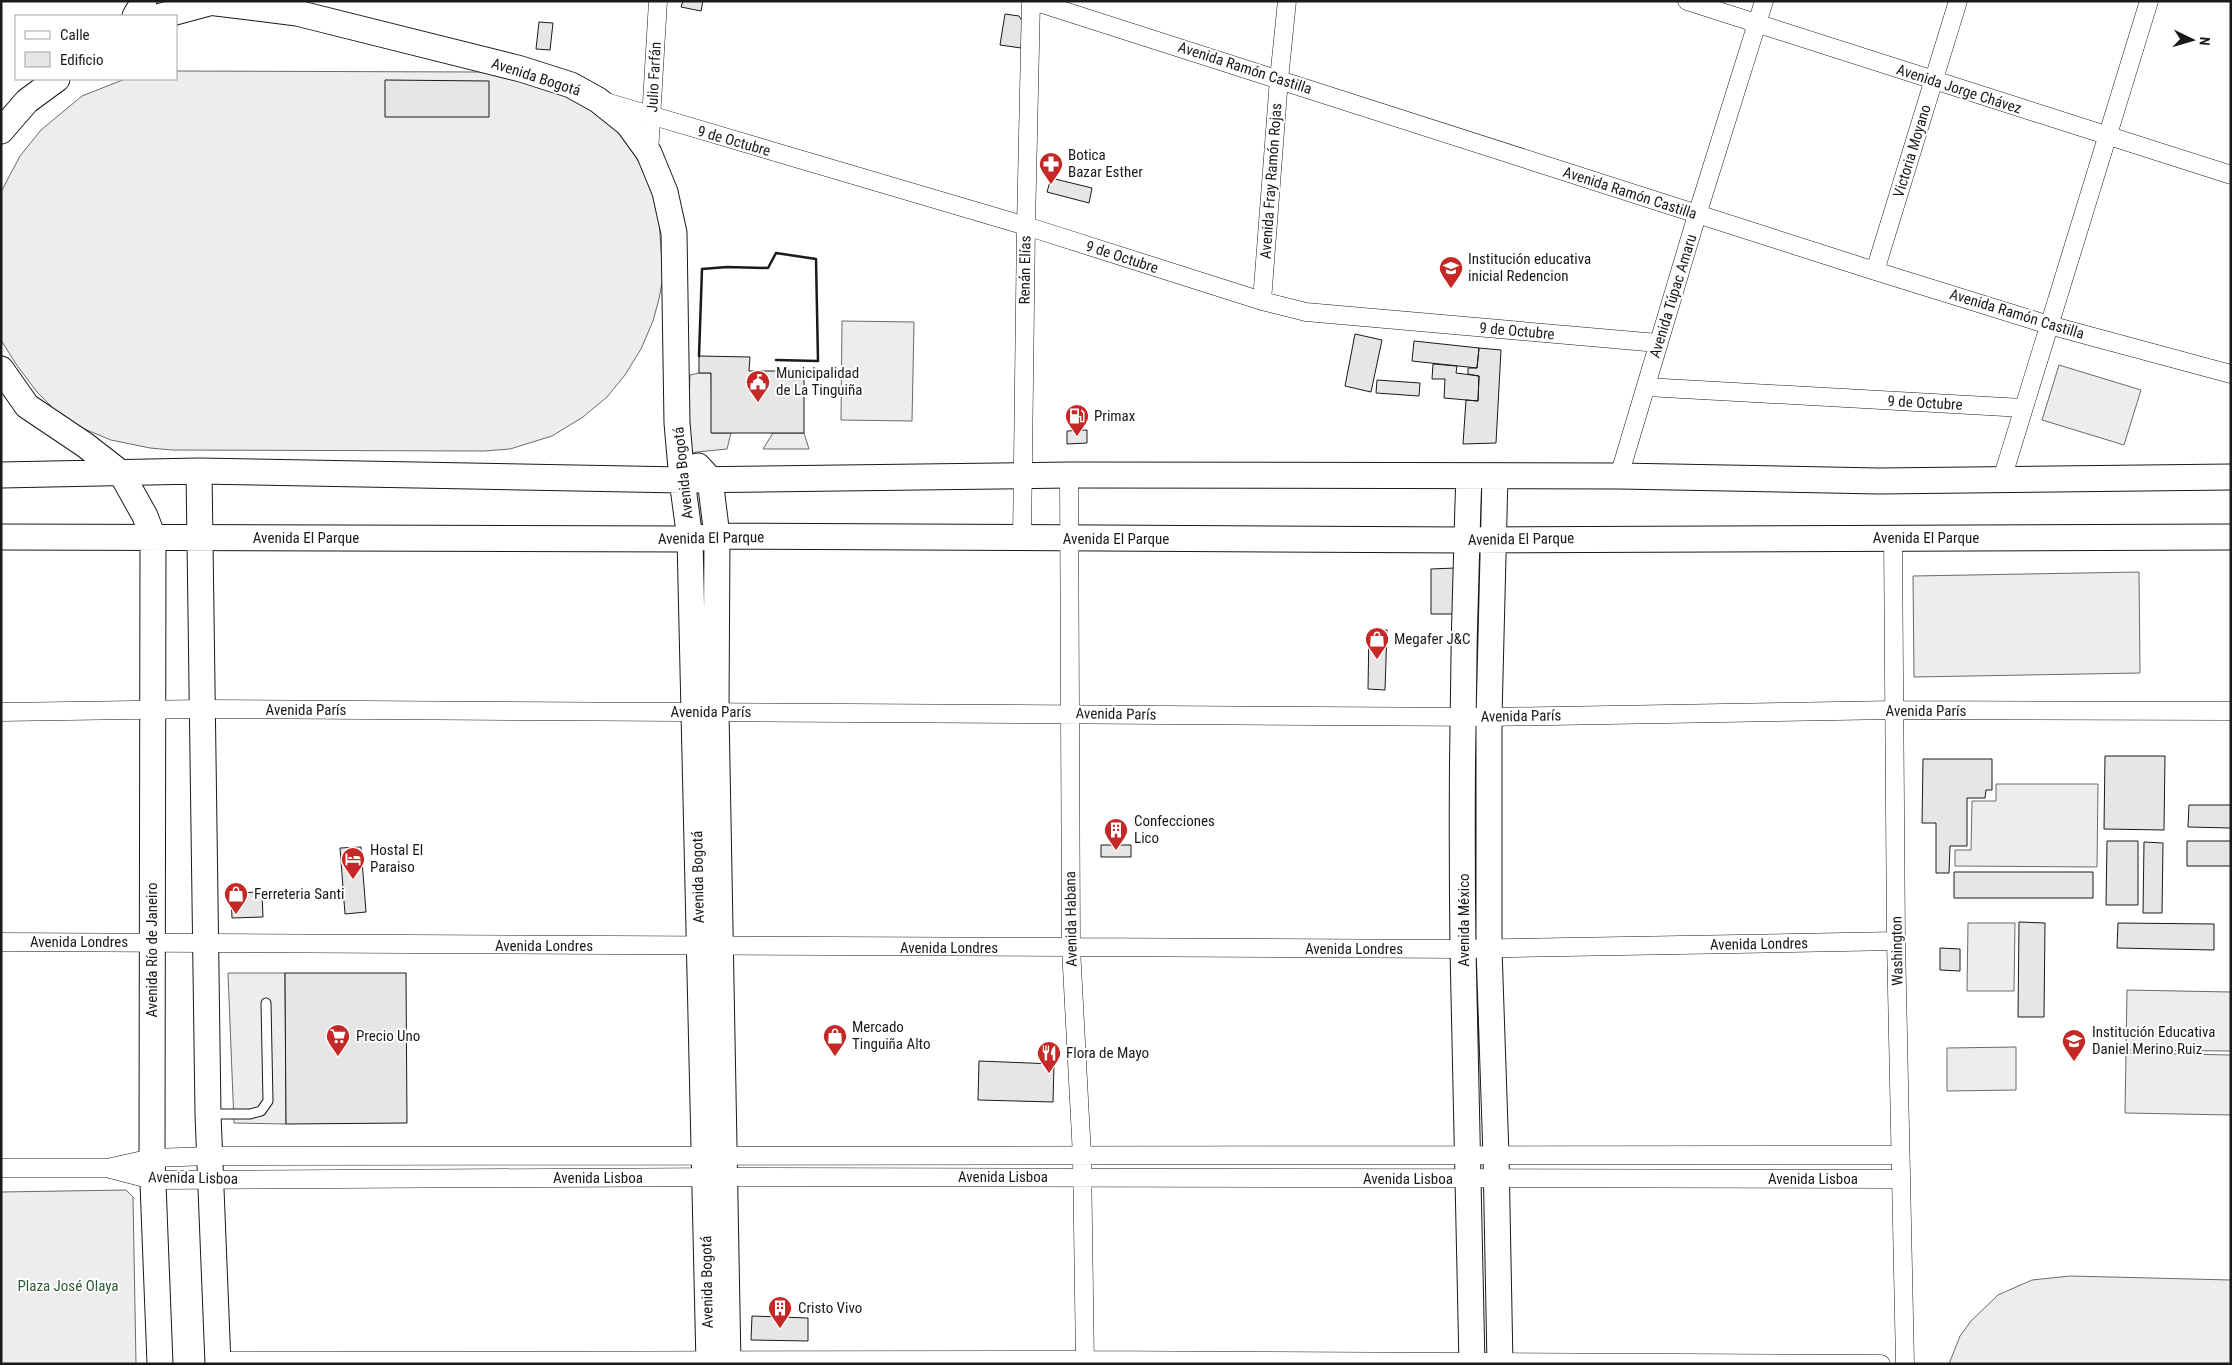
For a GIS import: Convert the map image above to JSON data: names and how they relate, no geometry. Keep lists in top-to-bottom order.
{
  "streets": {
    "street": [
      "Avenida Ramón Castilla",
      "Avenida Bogotá",
      "Julio Farfán",
      "Avenida Jorge Chávez",
      "9 de Octubre",
      "Victoria Moyano",
      "Avenida Fray Ramón Rojas",
      "Renán Elías",
      "Avenida Túpac Amaru",
      "Avenida El Parque",
      "Avenida París",
      "Avenida Habana",
      "Avenida México",
      "Avenida Londres",
      "Avenida Río de Janeiro",
      "Washington",
      "Avenida Lisboa"
    ]
  },
  "crossings": [
    ["Avenida Ramón Castilla", "Victoria Moyano"],
    ["Avenida Ramón Castilla", "Avenida Fray Ramón Rojas"],
    ["Avenida Ramón Castilla", "Renán Elías"],
    ["Avenida Ramón Castilla", "Avenida Túpac Amaru"],
    ["Avenida Bogotá", "Julio Farfán"],
    ["Avenida Bogotá", "9 de Octubre"],
    ["Avenida Bogotá", "Avenida El Parque"],
    ["Avenida Bogotá", "Avenida París"],
    ["Avenida Bogotá", "Avenida Londres"],
    ["Avenida Bogotá", "Avenida Lisboa"],
    ["Julio Farfán", "9 de Octubre"],
    ["Avenida Jorge Chávez", "Victoria Moyano"],
    ["Avenida Jorge Chávez", "Avenida Túpac Amaru"],
    ["9 de Octubre", "Avenida Fray Ramón Rojas"],
    ["9 de Octubre", "Renán Elías"],
    ["9 de Octubre", "Avenida Túpac Amaru"],
    ["Renán Elías", "Avenida El Parque"],
    ["Avenida El Parque", "Avenida Habana"],
    ["Avenida El Parque", "Avenida México"],
    ["Avenida El Parque", "Avenida Río de Janeiro"],
    ["Avenida El Parque", "Washington"],
    ["Avenida París", "Avenida Habana"],
    ["Avenida París", "Avenida México"],
    ["Avenida París", "Avenida Río de Janeiro"],
    ["Avenida París", "Washington"],
    ["Avenida Habana", "Avenida Londres"],
    ["Avenida Habana", "Avenida Lisboa"],
    ["Avenida México", "Avenida Londres"],
    ["Avenida México", "Avenida Lisboa"],
    ["Avenida Londres", "Avenida Río de Janeiro"],
    ["Avenida Londres", "Washington"],
    ["Avenida Río de Janeiro", "Avenida Lisboa"],
    ["Washington", "Avenida Lisboa"]
  ],
  "parks": ["Plaza José Olaya"],
  "places": {
    "pharmacy": ["Botica Bazar Esther"],
    "school or university": ["Institución educativa inicial Redencion", "Institución Educativa Daniel Merino Ruiz"],
    "public building": ["Municipalidad de La Tinguiña"],
    "fuel station": ["Primax"],
    "shop": ["Megafer J&C", "Ferreteria Santi", "Mercado Tinguiña Alto"],
    "building": ["Confecciones Lico", "Cristo Vivo"],
    "hotel": ["Hostal El Paraiso"],
    "supermarket": ["Precio Uno"],
    "restaurant": ["Flora de Mayo"]
  },
  "legend": ["Calle", "Edificio"],
  "north": "right"
}
